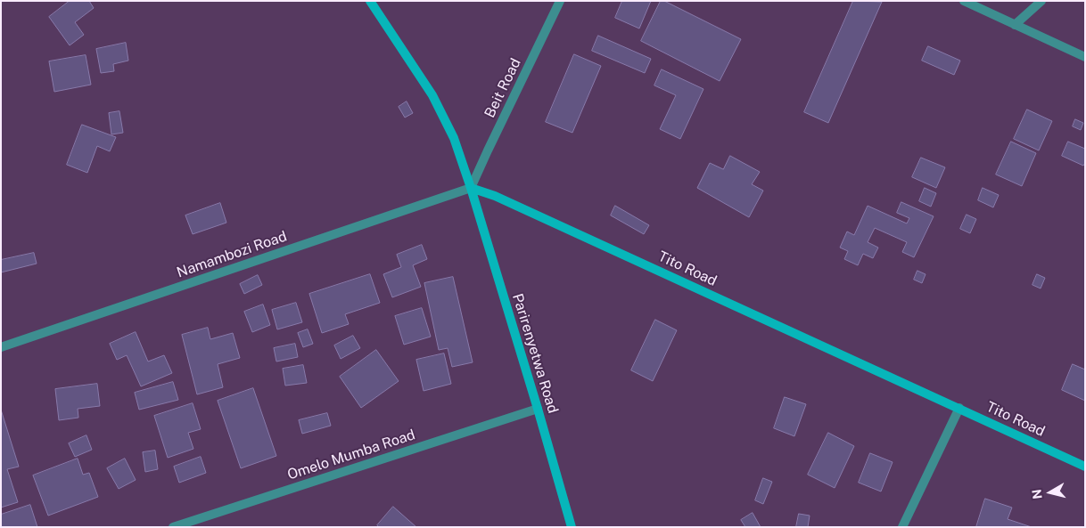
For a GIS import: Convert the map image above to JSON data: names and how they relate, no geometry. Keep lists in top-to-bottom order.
{
  "streets": {
    "street": [
      "Beit Road",
      "Namambozi Road",
      "Tito Road",
      "Parirenyetwa Road",
      "Omelo Mumba Road"
    ]
  },
  "crossings": [
    ["Beit Road", "Namambozi Road"],
    ["Beit Road", "Tito Road"],
    ["Beit Road", "Parirenyetwa Road"],
    ["Namambozi Road", "Tito Road"],
    ["Namambozi Road", "Parirenyetwa Road"],
    ["Tito Road", "Parirenyetwa Road"],
    ["Parirenyetwa Road", "Omelo Mumba Road"]
  ],
  "north": "left"
}
